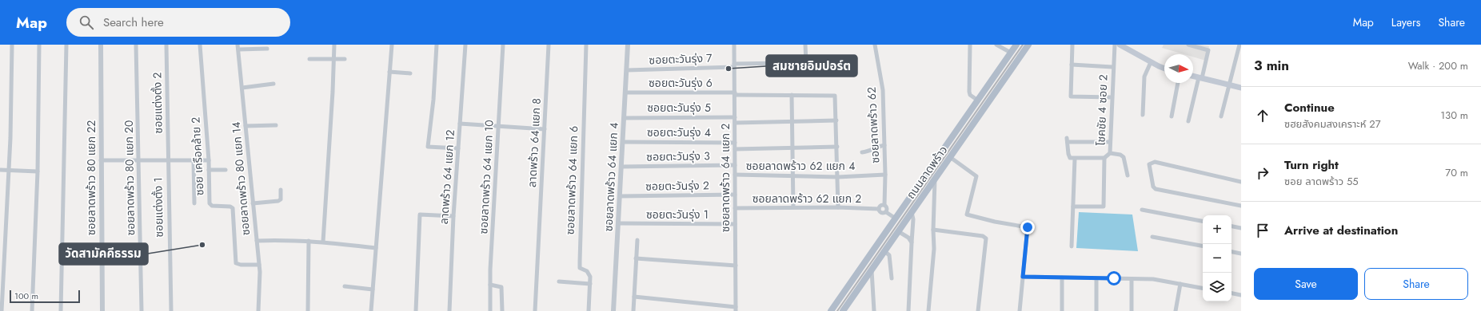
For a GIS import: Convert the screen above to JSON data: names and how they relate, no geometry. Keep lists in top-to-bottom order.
{
  "streets": {
    "main road": ["ถนนลาดพร้าว"],
    "street": [
      "ซอยตะวันรุ่ง 7",
      "ซอยตะวันรุ่ง 6",
      "ซอยแต่งตั้ง 2",
      "ซอยตะวันรุ่ง 5",
      "โชคชัย 4 ซอย 2",
      "ซอยลาดพร้าว 62",
      "ซอยตะวันรุ่ง 4",
      "ลาดพร้าว 64 แยก 8",
      "ซอย เครือคล้าย 2",
      "ซอยตะวันรุ่ง 3",
      "ซอยลาดพร้าว 62 แยก 4",
      "ลาดพร้าว 64 แยก 12",
      "ซอยลาดพร้าว 64 แยก 10",
      "ซอยลาดพร้าว 64 แยก 4",
      "ซอยลาดพร้าว 80 แยก 22",
      "ซอยลาดพร้าว 80 แยก 20",
      "ซอยลาดพร้าว 64 แยก 2",
      "ซอยลาดพร้าว 80 แยก 14",
      "ซอยลาดพร้าว 64 แยก 6",
      "ซอยตะวันรุ่ง 2",
      "ซอยลาดพร้าว 62 แยก 2",
      "ซอยแต่งตั้ง 1",
      "ซอยตะวันรุ่ง 1"
    ]
  },
  "crossings": [
    ["ซอยตะวันรุ่ง 7", "ซอยลาดพร้าว 64 แยก 4"],
    ["ซอยตะวันรุ่ง 7", "ซอยลาดพร้าว 64 แยก 2"],
    ["ซอยตะวันรุ่ง 6", "ซอยลาดพร้าว 64 แยก 4"],
    ["ซอยตะวันรุ่ง 6", "ซอยลาดพร้าว 64 แยก 2"],
    ["ซอยแต่งตั้ง 2", "ซอยแต่งตั้ง 1"],
    ["ซอยตะวันรุ่ง 5", "ซอยลาดพร้าว 64 แยก 4"],
    ["ซอยตะวันรุ่ง 5", "ซอยลาดพร้าว 64 แยก 2"],
    ["ซอยลาดพร้าว 62", "ซอยลาดพร้าว 62 แยก 4"],
    ["ซอยลาดพร้าว 62", "ซอยลาดพร้าว 62 แยก 2"],
    ["ซอยตะวันรุ่ง 4", "ซอยลาดพร้าว 64 แยก 4"],
    ["ซอยตะวันรุ่ง 4", "ซอยลาดพร้าว 64 แยก 2"],
    ["ซอย เครือคล้าย 2", "ซอยลาดพร้าว 80 แยก 14"],
    ["ซอยตะวันรุ่ง 3", "ซอยลาดพร้าว 64 แยก 4"],
    ["ซอยตะวันรุ่ง 3", "ซอยลาดพร้าว 64 แยก 2"],
    ["ซอยลาดพร้าว 62 แยก 4", "ซอยลาดพร้าว 64 แยก 2"],
    ["ซอยลาดพร้าว 64 แยก 4", "ซอยตะวันรุ่ง 2"],
    ["ซอยลาดพร้าว 64 แยก 4", "ซอยตะวันรุ่ง 1"],
    ["ซอยลาดพร้าว 64 แยก 2", "ซอยตะวันรุ่ง 2"],
    ["ซอยลาดพร้าว 64 แยก 2", "ซอยลาดพร้าว 62 แยก 2"],
    ["ซอยลาดพร้าว 64 แยก 2", "ซอยตะวันรุ่ง 1"]
  ],
  "places": ["สมชายอิมปอร์ต", "วัดสามัคคีธรรม"],
  "scale_bar": "100 m",
  "north": "right",
  "page": {
    "header": "Map",
    "search": "Search here",
    "nav": ["Map", "Layers", "Share"],
    "heading": ["3 min", "Walk · 200 m"],
    "list": [
      ["Continue", "ซฮยสังคมสงเคราะห์ 27", "130 m"],
      ["Turn right", "ซอย ลาดพร้าว 55", "70 m"],
      "Arrive at destination"
    ],
    "map_buttons": ["+", "−"],
    "buttons": ["Save", "Share"],
    "scale": "100 m"
  }
}
